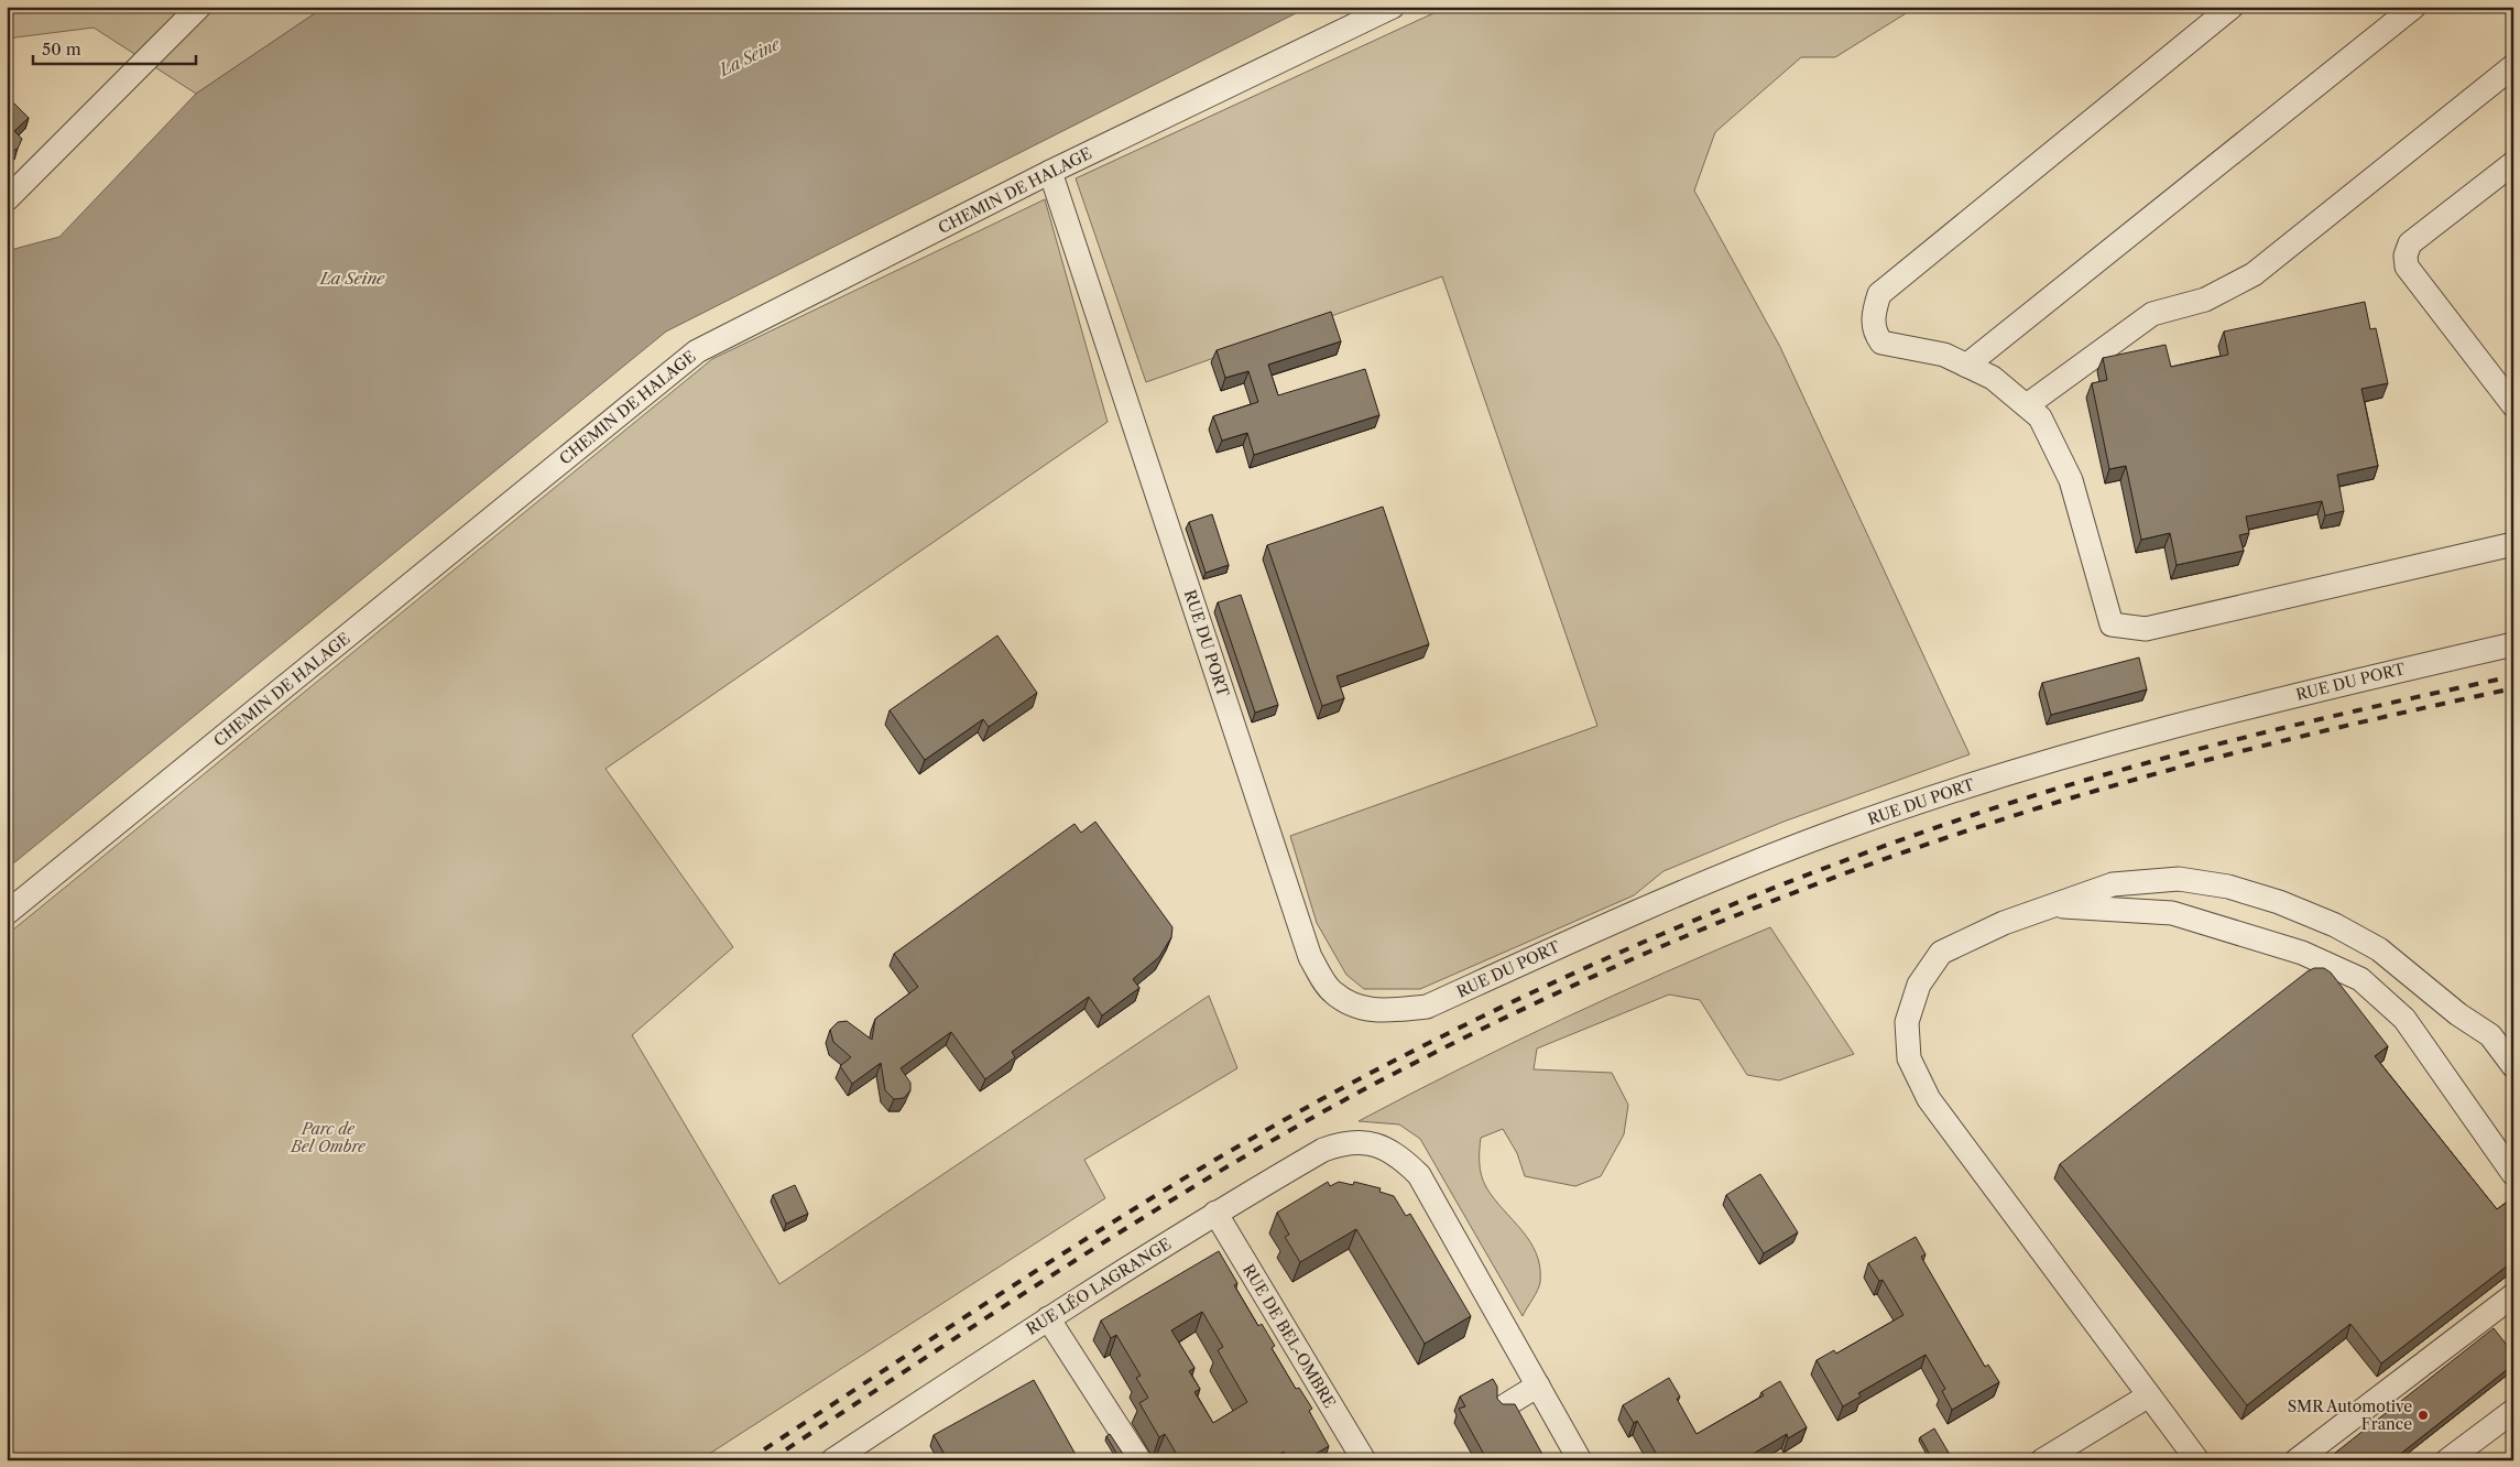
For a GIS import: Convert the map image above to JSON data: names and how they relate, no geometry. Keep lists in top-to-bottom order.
{
  "streets": {
    "street": [
      "CHEMIN DE HALAGE",
      "RUE DU PORT",
      "RUE LÉO LAGRANGE",
      "RUE DE BEL-OMBRE"
    ]
  },
  "crossings": [
    ["CHEMIN DE HALAGE", "RUE DU PORT"],
    ["RUE LÉO LAGRANGE", "RUE DE BEL-OMBRE"]
  ],
  "water": ["La Seine"],
  "parks": ["Parc de Bel Ombre"],
  "places": ["SMR Automotive France"],
  "scale_bar": "50 m"
}
